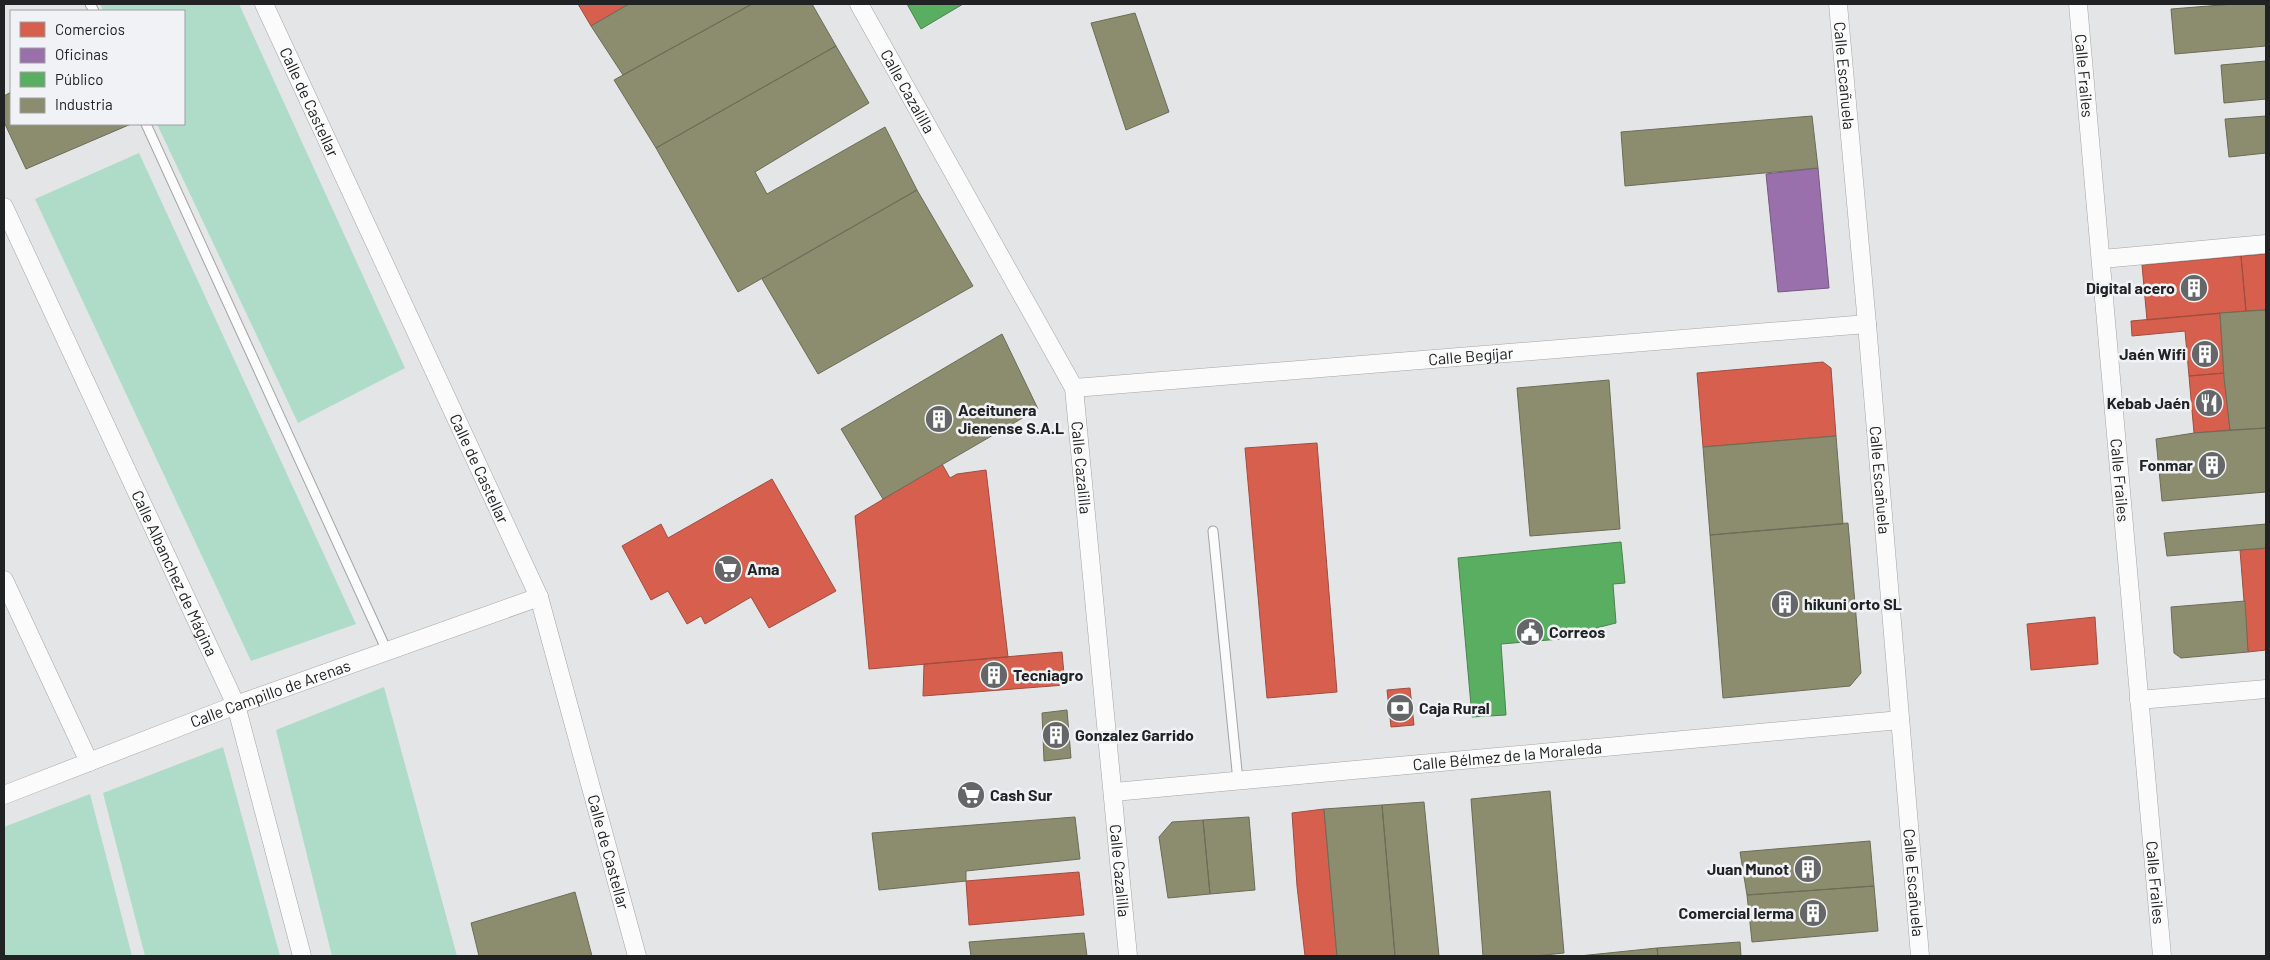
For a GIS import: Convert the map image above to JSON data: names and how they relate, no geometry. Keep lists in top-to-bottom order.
{
  "streets": {
    "street": [
      "Calle Escañuela",
      "Calle Frailes",
      "Calle Cazalilla",
      "Calle de Castellar",
      "Calle Begíjar",
      "Calle Albanchez de Mágina",
      "Calle Campillo de Arenas",
      "Calle Bélmez de la Moraleda"
    ]
  },
  "crossings": [
    ["Calle Escañuela", "Calle Begíjar"],
    ["Calle Escañuela", "Calle Bélmez de la Moraleda"],
    ["Calle Cazalilla", "Calle Begíjar"],
    ["Calle Cazalilla", "Calle Bélmez de la Moraleda"],
    ["Calle de Castellar", "Calle Campillo de Arenas"],
    ["Calle Albanchez de Mágina", "Calle Campillo de Arenas"]
  ],
  "places": {
    "building": [
      "Digital acero",
      "Jaén Wifi",
      "Aceitunera Jienense S.A.L",
      "Fonmar",
      "hikuni orto SL",
      "Tecniagro",
      "Gonzalez Garrido",
      "Juan Munot",
      "Comercial lerma"
    ],
    "restaurant": ["Kebab Jaén"],
    "supermarket": ["Ama", "Cash Sur"],
    "public building": ["Correos"],
    "bank": ["Caja Rural"]
  },
  "legend": [
    "Comercios",
    "Oficinas",
    "Público",
    "Industria"
  ]
}
